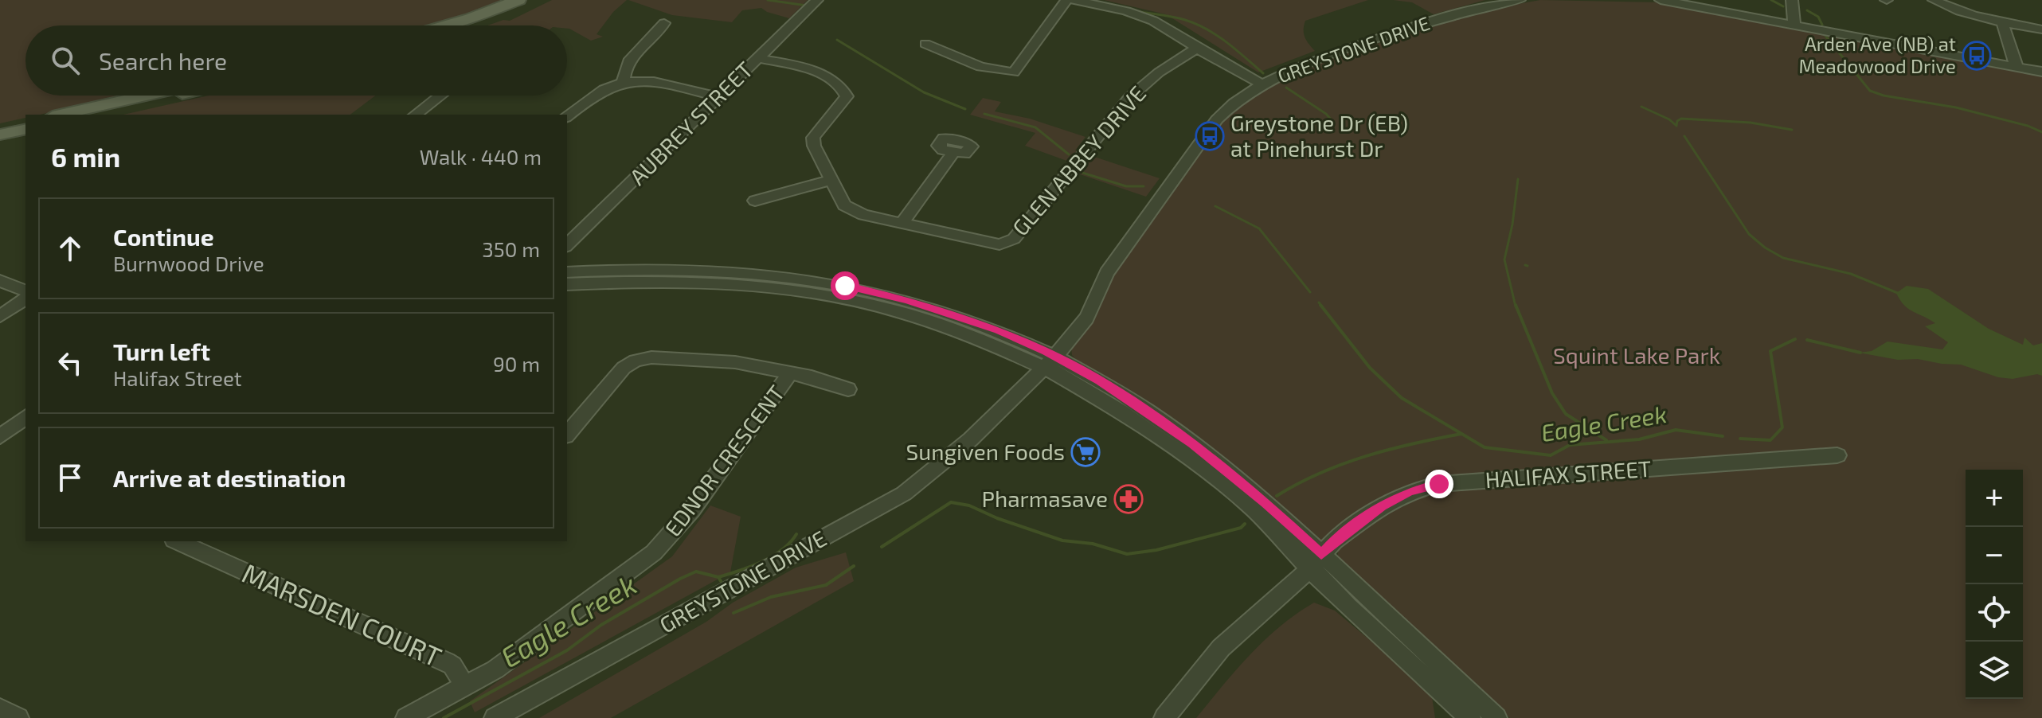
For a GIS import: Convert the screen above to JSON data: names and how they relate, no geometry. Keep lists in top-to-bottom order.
{
  "streets": {
    "street": [
      "GREYSTONE DRIVE",
      "AUBREY STREET",
      "GLEN ABBEY DRIVE",
      "EDNOR CRESCENT",
      "HALIFAX STREET",
      "MARSDEN COURT"
    ]
  },
  "crossings": [
    ["AUBREY STREET", "GLEN ABBEY DRIVE"],
    ["EDNOR CRESCENT", "MARSDEN COURT"]
  ],
  "water": ["Eagle Creek"],
  "parks": ["Squint Lake Park"],
  "places": {
    "bus stop": ["Arden Ave (NB) at Meadowood Drive", "Greystone Dr (EB) at Pinehurst Dr"],
    "supermarket": ["Sungiven Foods"],
    "pharmacy": ["Pharmasave"]
  },
  "page": {
    "search": "Search here",
    "heading": ["6 min", "Walk · 440 m"],
    "list": [
      ["Continue", "Burnwood Drive", "350 m"],
      ["Turn left", "Halifax Street", "90 m"],
      "Arrive at destination"
    ],
    "map_buttons": ["+", "−"]
  }
}
